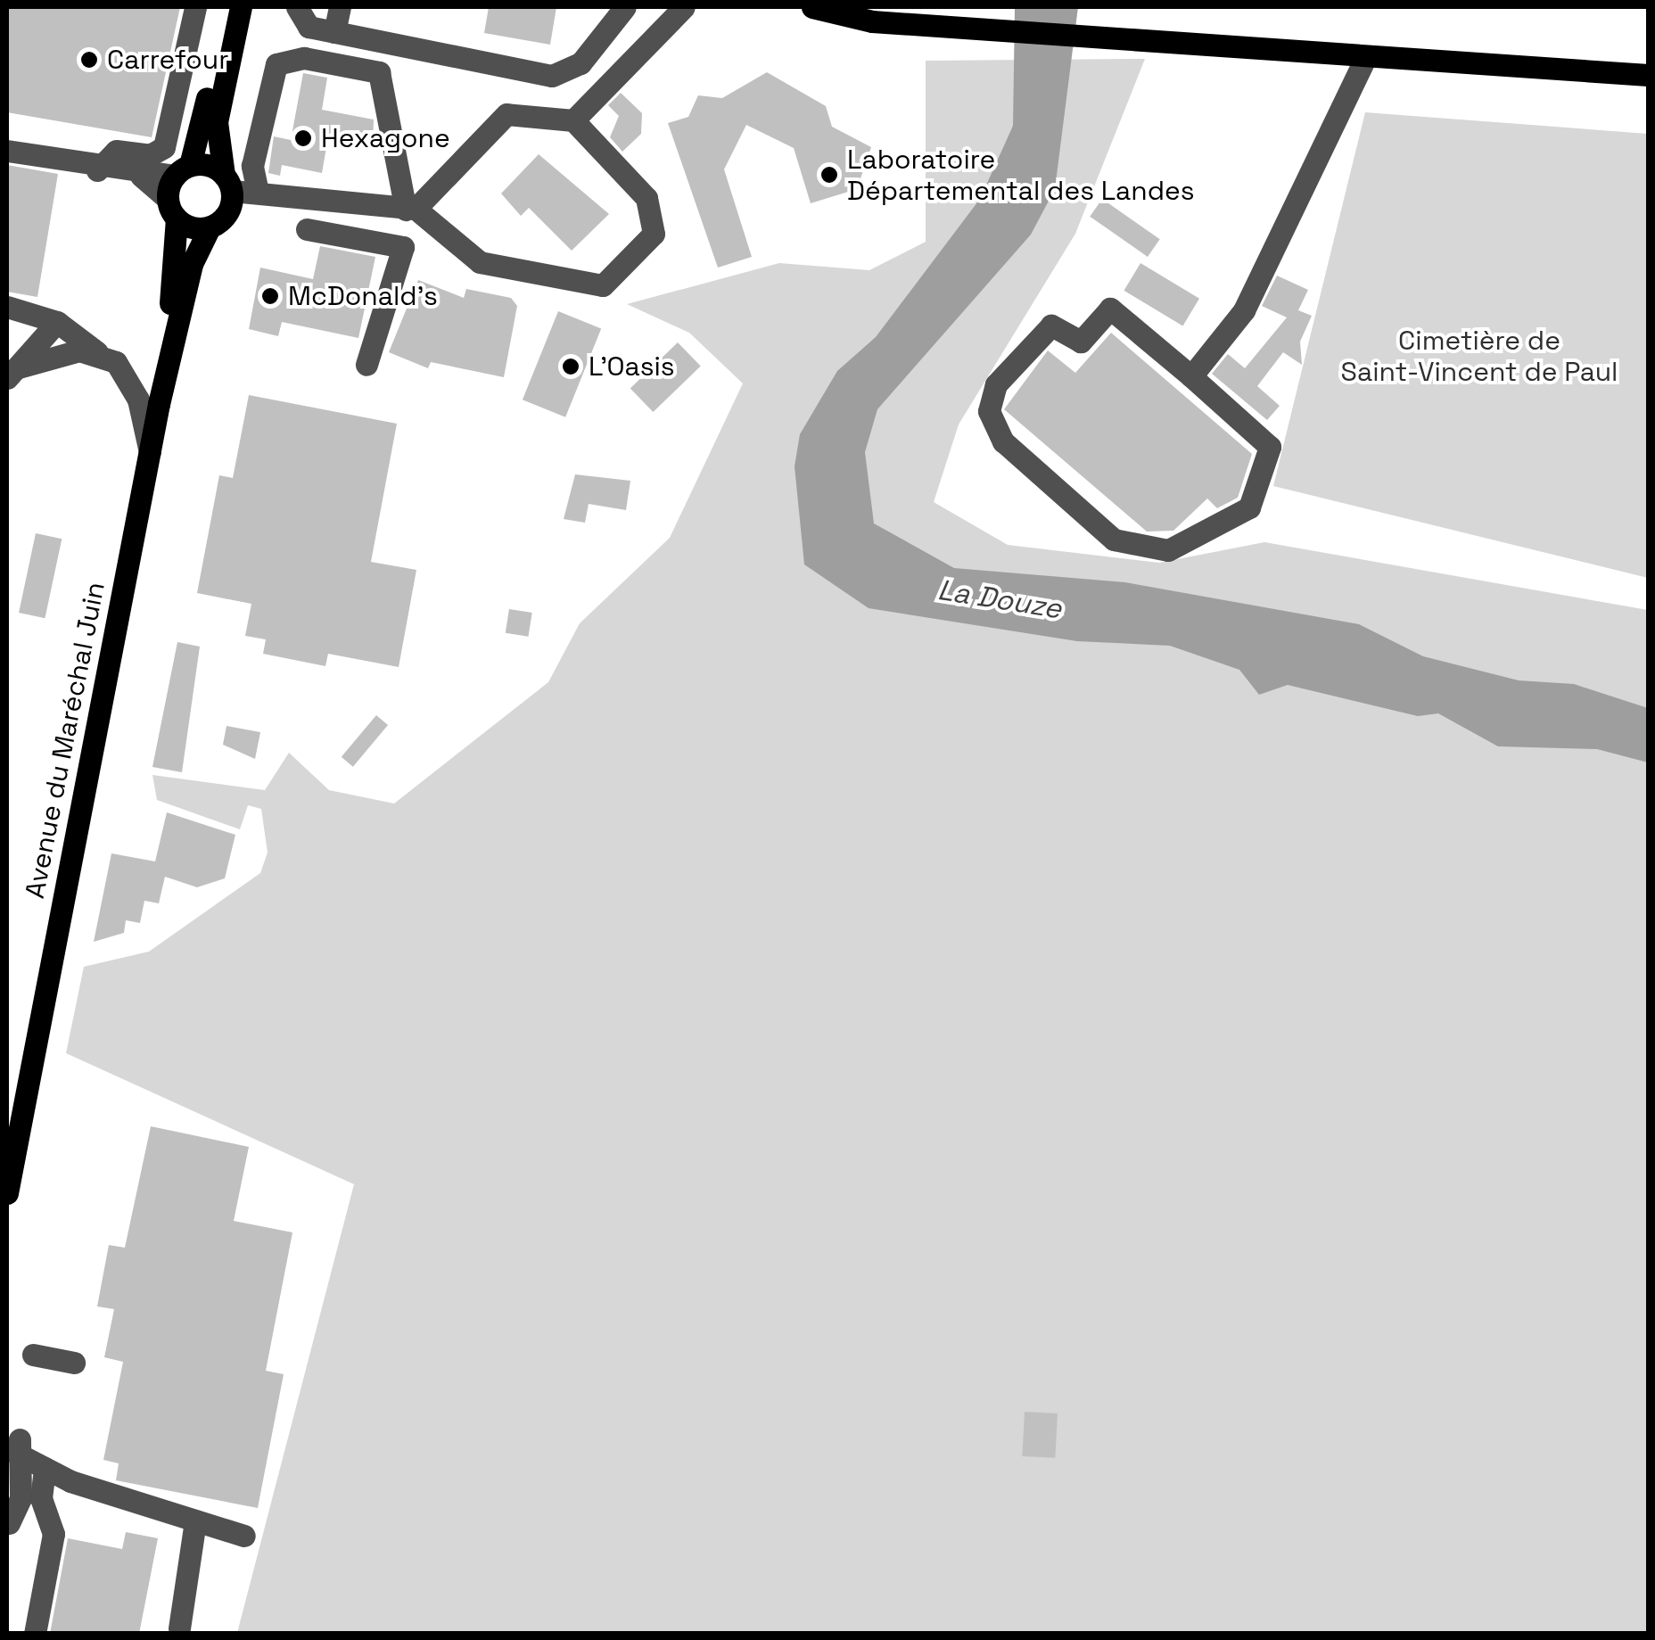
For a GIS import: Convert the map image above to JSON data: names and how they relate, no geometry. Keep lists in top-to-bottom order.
{
  "streets": {
    "main road": ["Avenue du Maréchal Juin"]
  },
  "water": ["La Douze"],
  "parks": ["Cimetière de Saint-Vincent de Paul"],
  "places": [
    "Carrefour",
    "Hexagone",
    "Laboratoire Départemental des Landes",
    "McDonald's",
    "L'Oasis"
  ]
}
